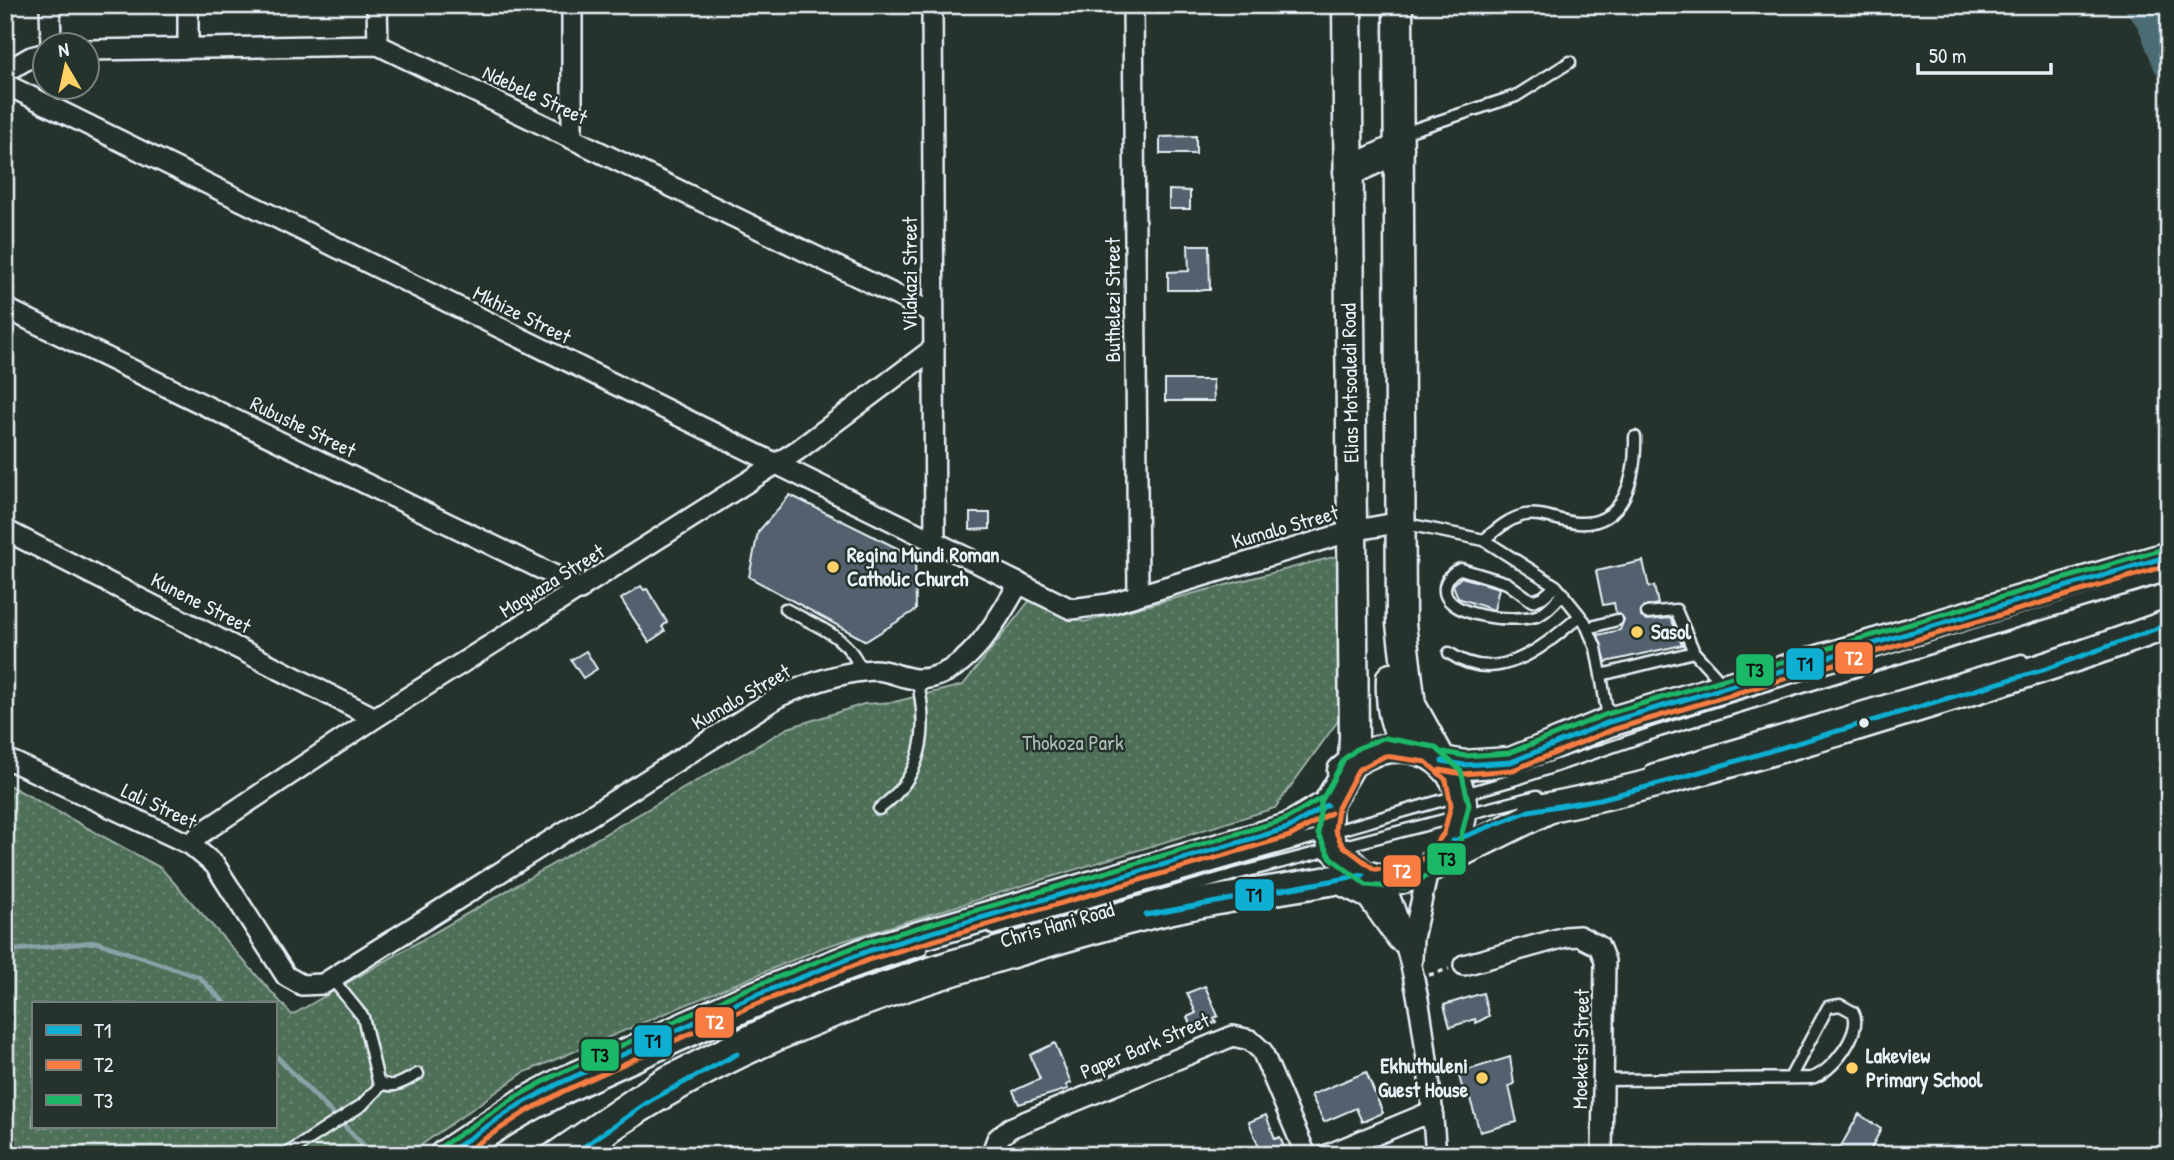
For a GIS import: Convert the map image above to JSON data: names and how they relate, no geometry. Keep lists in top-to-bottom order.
{
  "streets": {
    "main road": ["Elias Motsoaledi Road", "Chris Hani Road"],
    "street": [
      "Ndebele Street",
      "Vilakazi Street",
      "Buthelezi Street",
      "Mkhize Street",
      "Rubushe Street",
      "Kumalo Street",
      "Magwaza Street",
      "Kunene Street",
      "Lali Street",
      "Paper Bark Street",
      "Moeketsi Street"
    ]
  },
  "crossings": [
    ["Ndebele Street", "Vilakazi Street"],
    ["Vilakazi Street", "Mkhize Street"],
    ["Vilakazi Street", "Magwaza Street"],
    ["Buthelezi Street", "Kumalo Street"],
    ["Mkhize Street", "Kumalo Street"],
    ["Mkhize Street", "Magwaza Street"],
    ["Elias Motsoaledi Road", "Kumalo Street"],
    ["Elias Motsoaledi Road", "Chris Hani Road"],
    ["Rubushe Street", "Magwaza Street"],
    ["Kumalo Street", "Lali Street"],
    ["Magwaza Street", "Kunene Street"],
    ["Magwaza Street", "Lali Street"]
  ],
  "parks": ["Thokoza Park"],
  "places": [
    "Regina Mundi Roman Catholic Church",
    "Sasol",
    "Lakeview Primary School",
    "Ekhuthuleni Guest House"
  ],
  "lines": ["transit line T3", "transit line T1", "transit line T2"],
  "legend": ["T1", "T2", "T3"],
  "scale_bar": "50 m",
  "north": "top"
}
